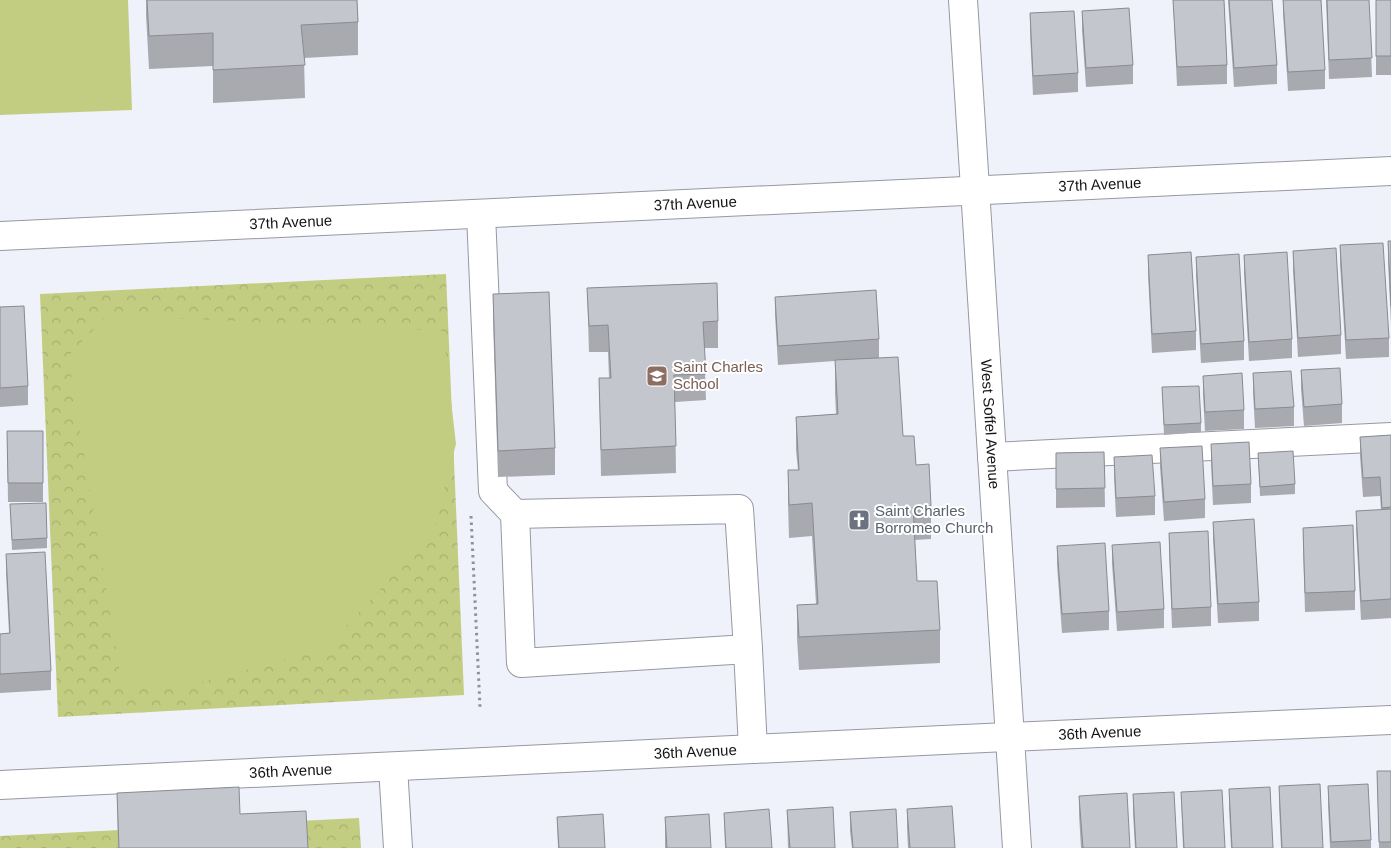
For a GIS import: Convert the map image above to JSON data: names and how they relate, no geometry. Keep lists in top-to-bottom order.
{
  "streets": {
    "street": ["37th Avenue", "West Soffel Avenue", "36th Avenue"]
  },
  "crossings": [
    ["37th Avenue", "West Soffel Avenue"],
    ["West Soffel Avenue", "36th Avenue"]
  ],
  "places": {
    "school or university": ["Saint Charles School"],
    "church": ["Saint Charles Borromeo Church"]
  }
}
